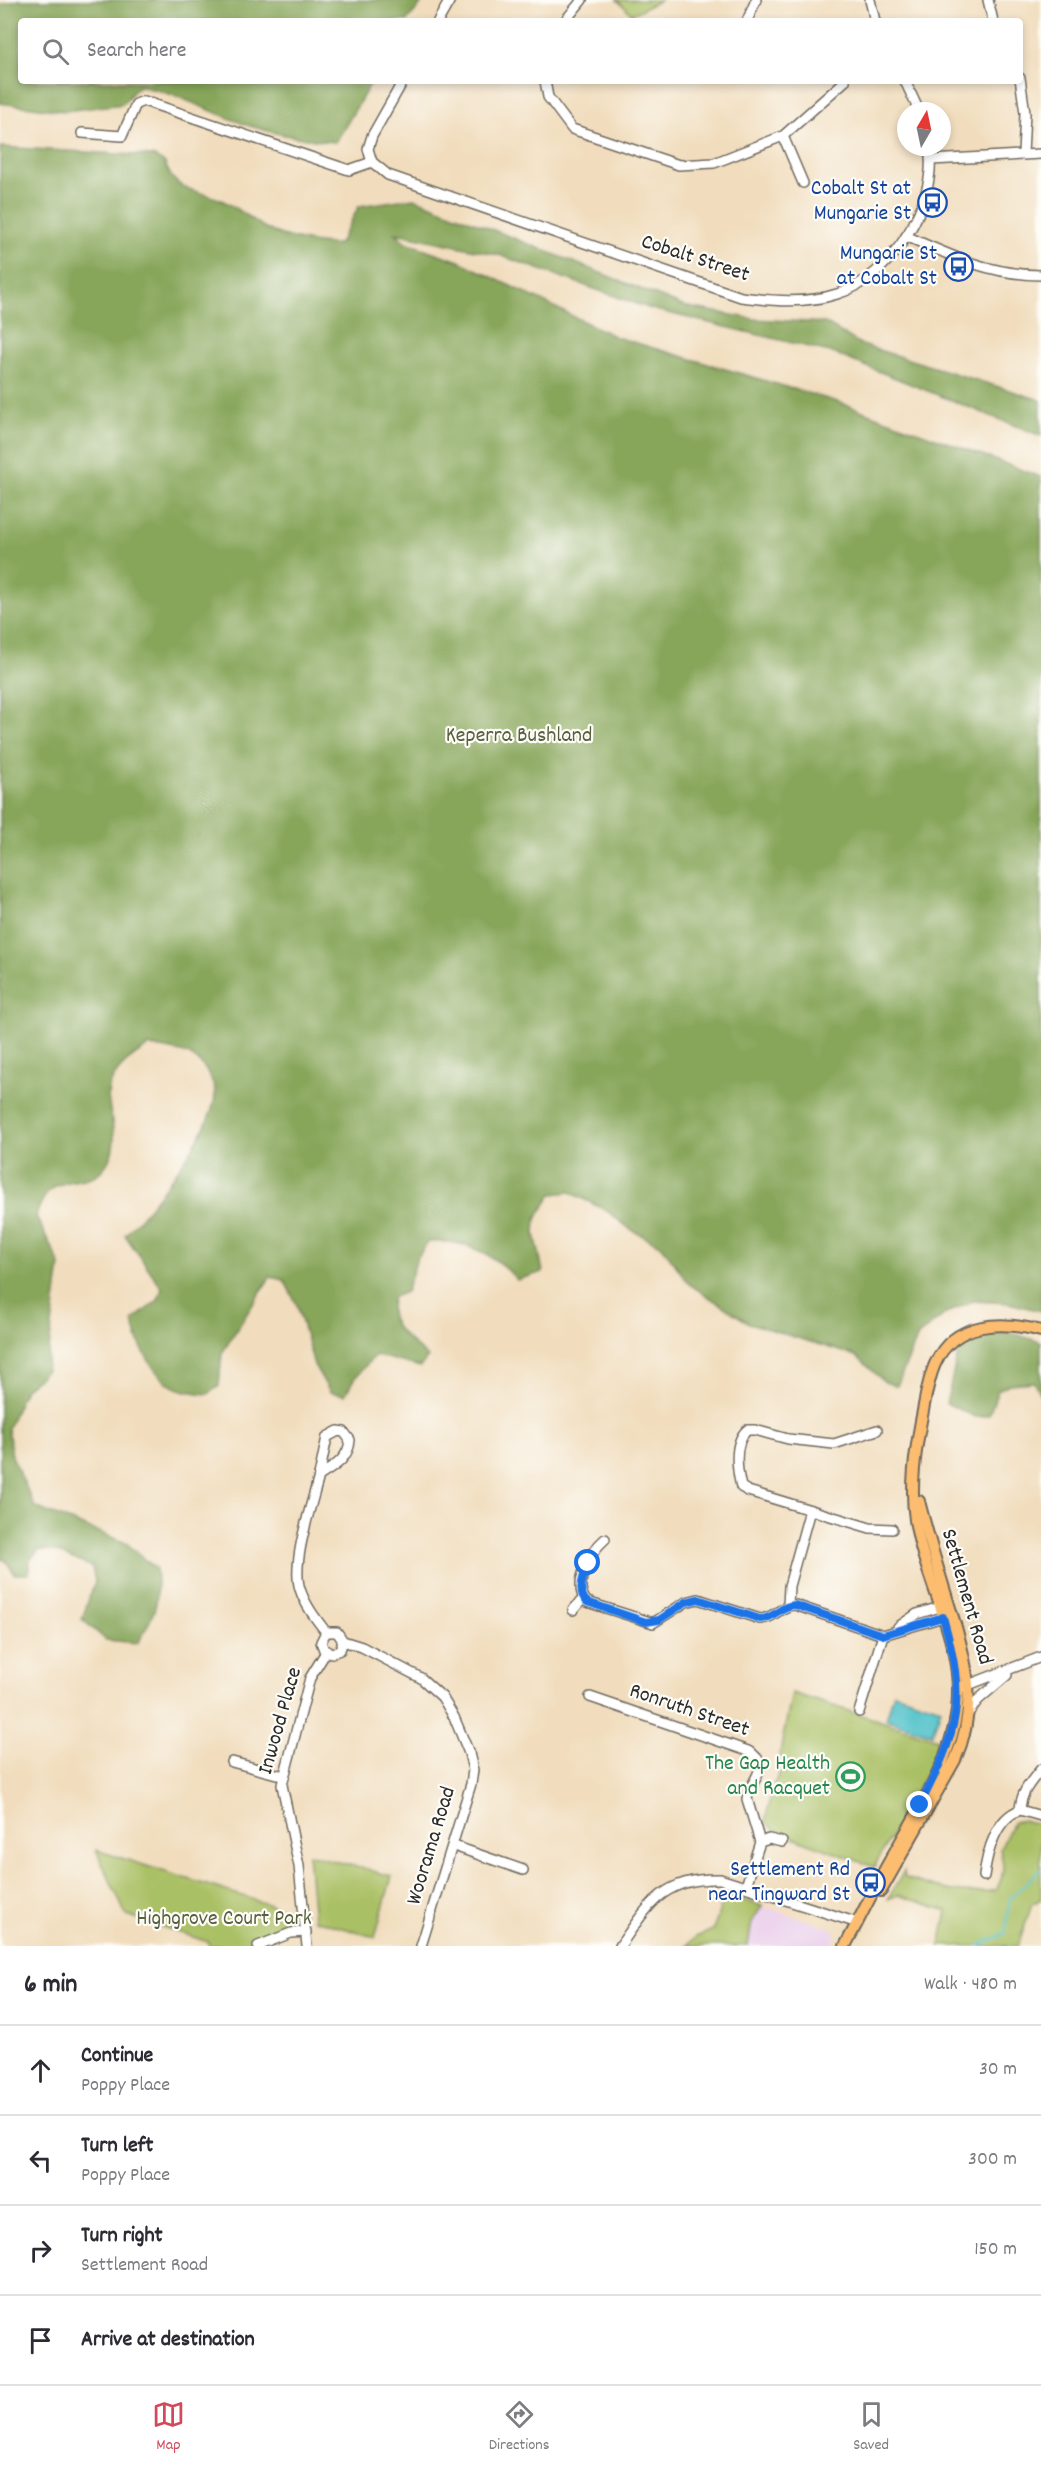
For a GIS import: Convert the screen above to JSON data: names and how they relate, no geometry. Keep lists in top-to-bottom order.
{
  "streets": {
    "main road": ["Settlement Road"],
    "street": [
      "Cobalt Street",
      "Ronruth Street",
      "Inwood Place",
      "Woorama Road"
    ]
  },
  "crossings": [
    ["Inwood Place", "Woorama Road"]
  ],
  "parks": ["Keperra Bushland", "Highgrove Court Park"],
  "places": {
    "bus stop": ["Cobalt St at Mungarie St", "Mungarie St at Cobalt St", "Settlement Rd near Tingward St"],
    "sports": ["The Gap Health and Racquet"]
  },
  "north": "top",
  "page": {
    "search": "Search here",
    "heading": ["6 min", "Walk · 480 m"],
    "list": [
      ["Continue", "Poppy Place", "30 m"],
      ["Turn left", "Poppy Place", "300 m"],
      ["Turn right", "Settlement Road", "150 m"],
      "Arrive at destination"
    ],
    "nav": ["Map", "Directions", "Saved"]
  }
}
